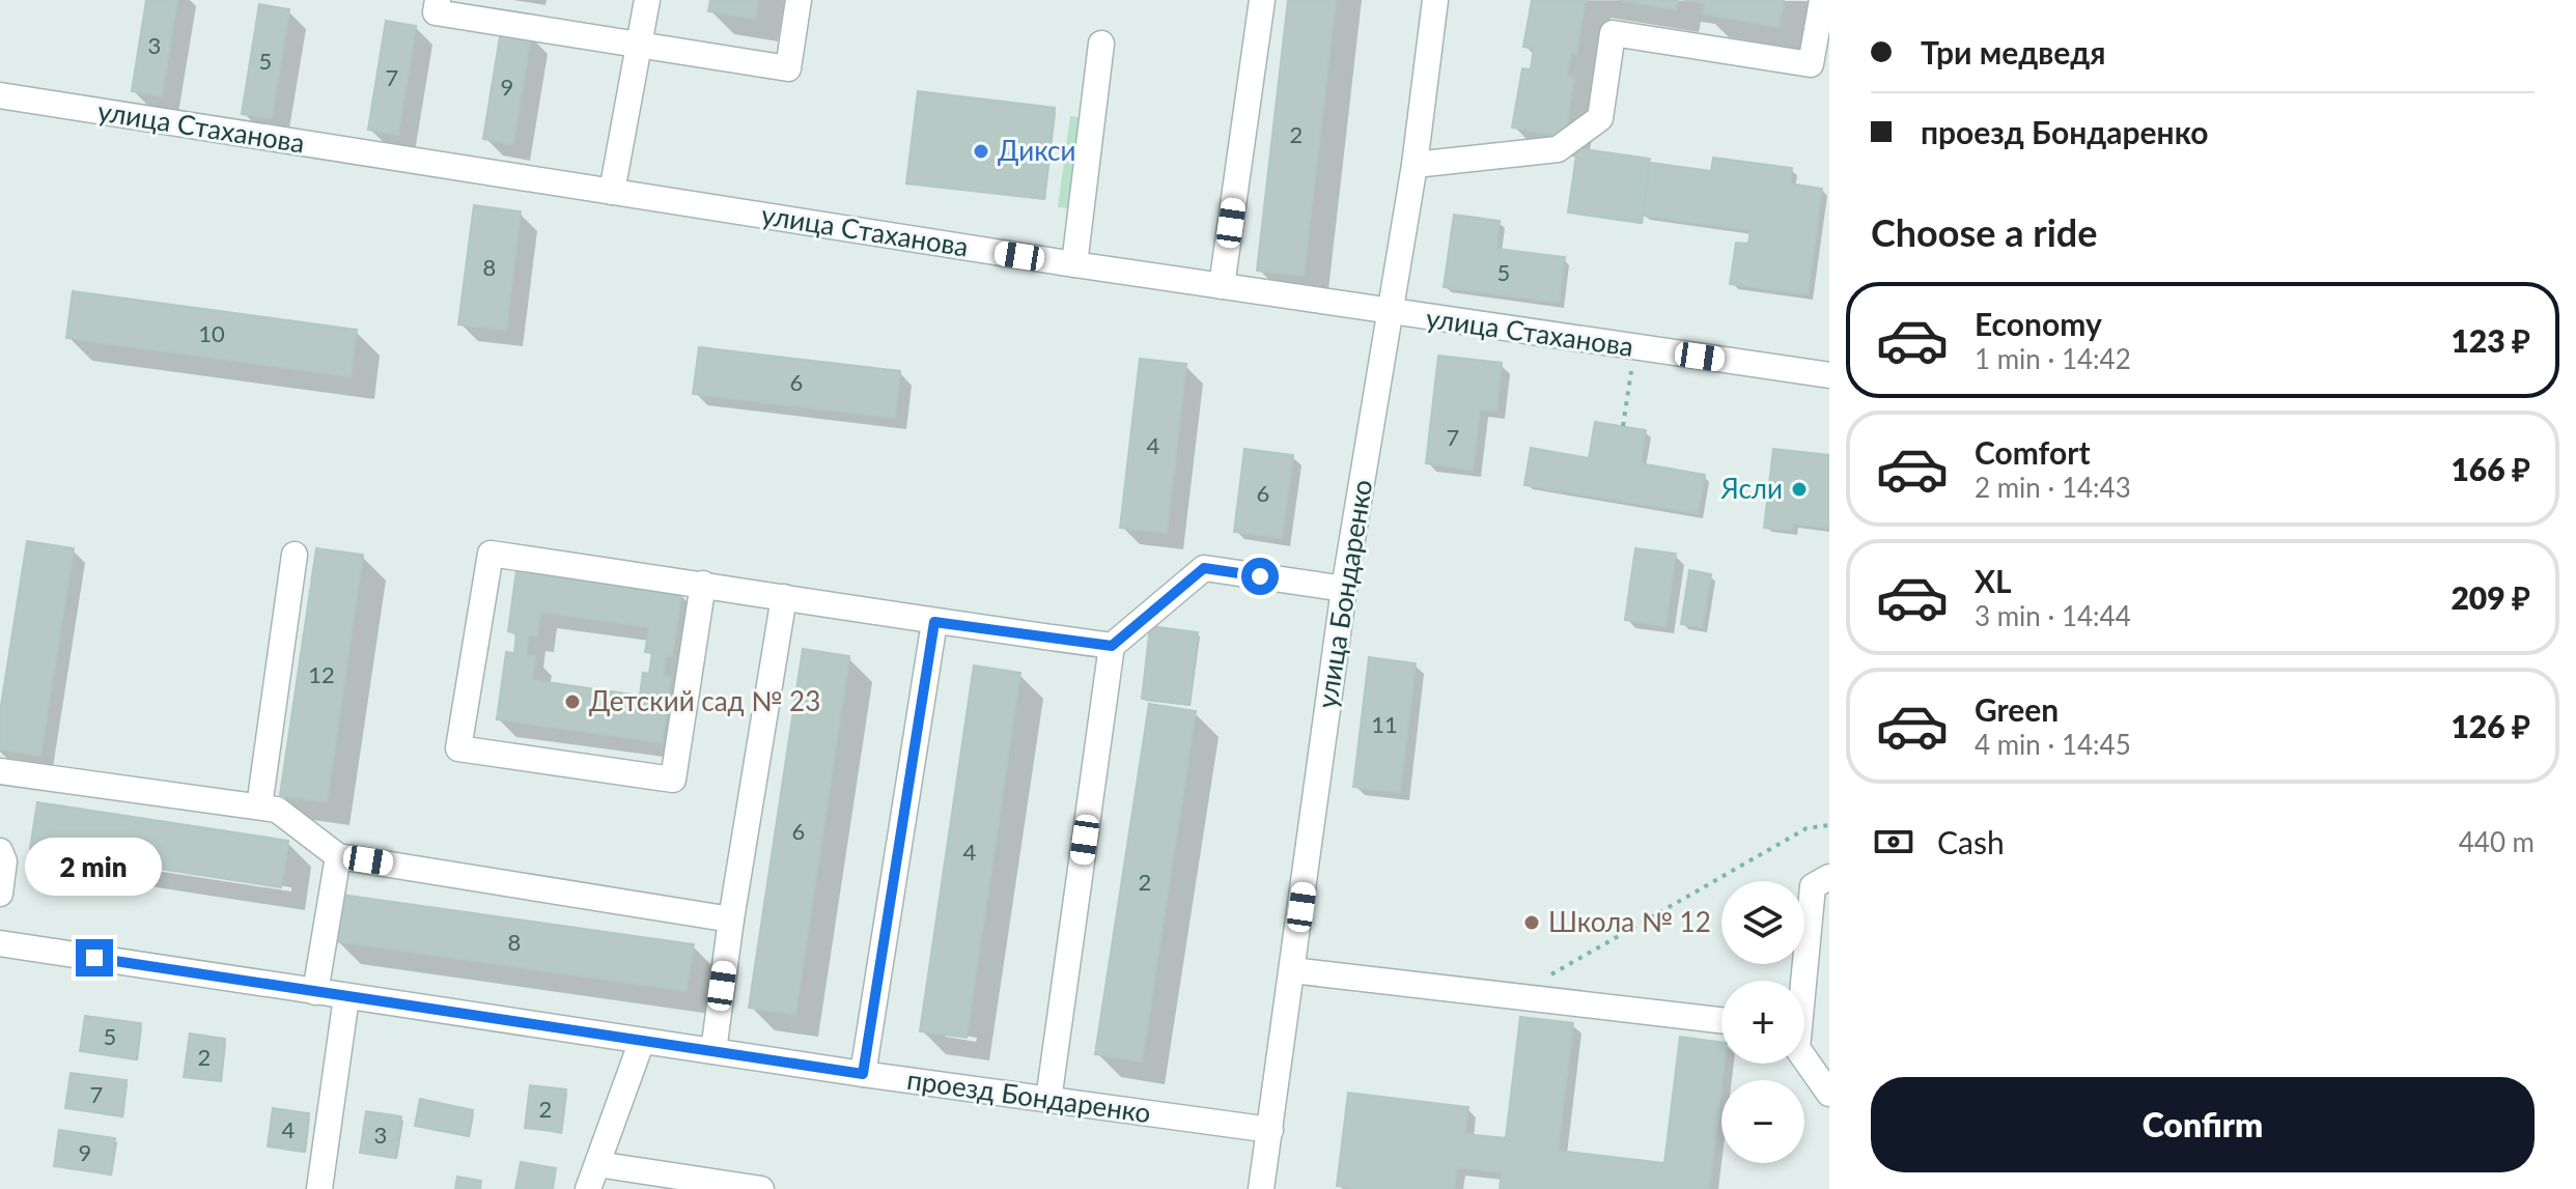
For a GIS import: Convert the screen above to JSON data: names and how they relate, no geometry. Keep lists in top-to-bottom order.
{
  "streets": {
    "street": ["улица Стаханова", "улица Бондаренко", "проезд Бондаренко"]
  },
  "crossings": [
    ["улица Стаханова", "улица Бондаренко"],
    ["улица Бондаренко", "проезд Бондаренко"]
  ],
  "places": [
    "Дикси",
    "Ясли",
    "Детский сад № 23",
    "Школа № 12"
  ],
  "house_numbers": [
    "3",
    "5",
    "7",
    "9",
    "2",
    "8",
    "5",
    "10",
    "6",
    "7",
    "4",
    "6",
    "12",
    "11",
    "6",
    "4",
    "2",
    "8",
    "5",
    "2",
    "7",
    "2",
    "4",
    "3",
    "9"
  ],
  "page": {
    "banner": ["Три медведя", "проезд Бондаренко"],
    "heading": "Choose a ride",
    "list": [
      {
        "name": "Economy",
        "note": "1 min · 14:42",
        "value": "123 ₽"
      },
      {
        "name": "Comfort",
        "note": "2 min · 14:43",
        "value": "166 ₽"
      },
      {
        "name": "XL",
        "note": "3 min · 14:44",
        "value": "209 ₽"
      },
      {
        "name": "Green",
        "note": "4 min · 14:45",
        "value": "126 ₽"
      }
    ],
    "pay": ["Cash", "440 m"],
    "bubble": "2 min",
    "map_buttons": ["+", "−"],
    "buttons": "Confirm"
  }
}
